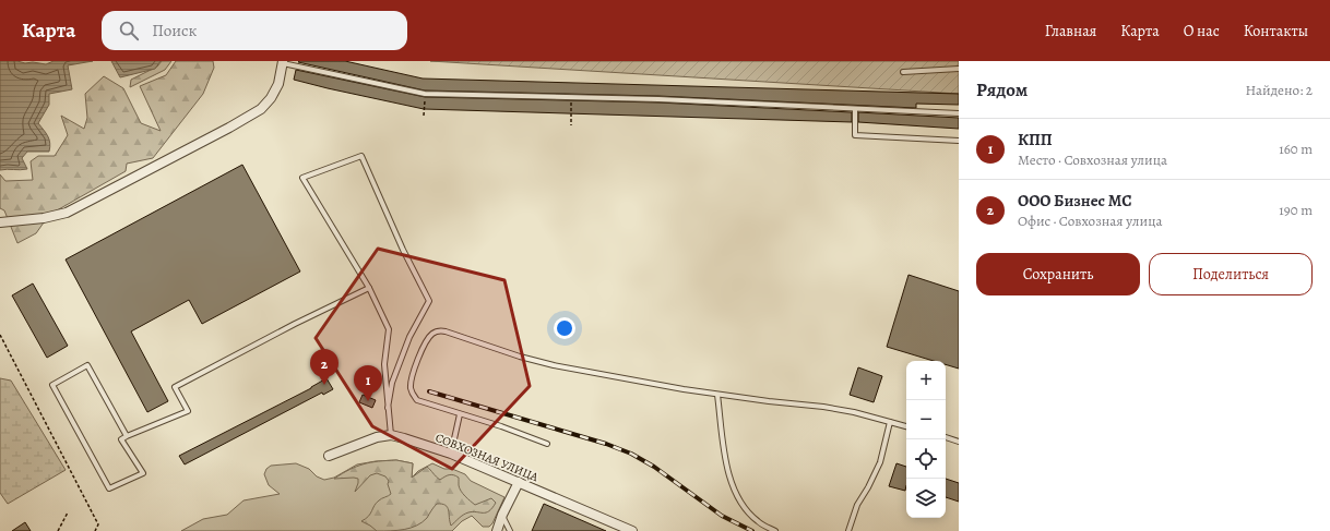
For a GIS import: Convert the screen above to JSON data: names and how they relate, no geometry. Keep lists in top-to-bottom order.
{
  "streets": {
    "street": ["СОВХОЗНАЯ УЛИЦА"]
  },
  "page": {
    "header": "Карта",
    "search": "Поиск",
    "nav": [
      "Главная",
      "Карта",
      "О нас",
      "Контакты"
    ],
    "heading": ["Рядом", "Найдено: 2"],
    "list": [
      {
        "mark": "1",
        "name": "КПП",
        "note": "Место · Совхозная улица",
        "value": "160 m"
      },
      {
        "mark": "2",
        "name": "ООО Бизнес МС",
        "note": "Офис · Совхозная улица",
        "value": "190 m"
      }
    ],
    "buttons": ["Сохранить", "Поделиться"],
    "pins": ["2", "1"],
    "map_buttons": ["+", "−"]
  }
}
